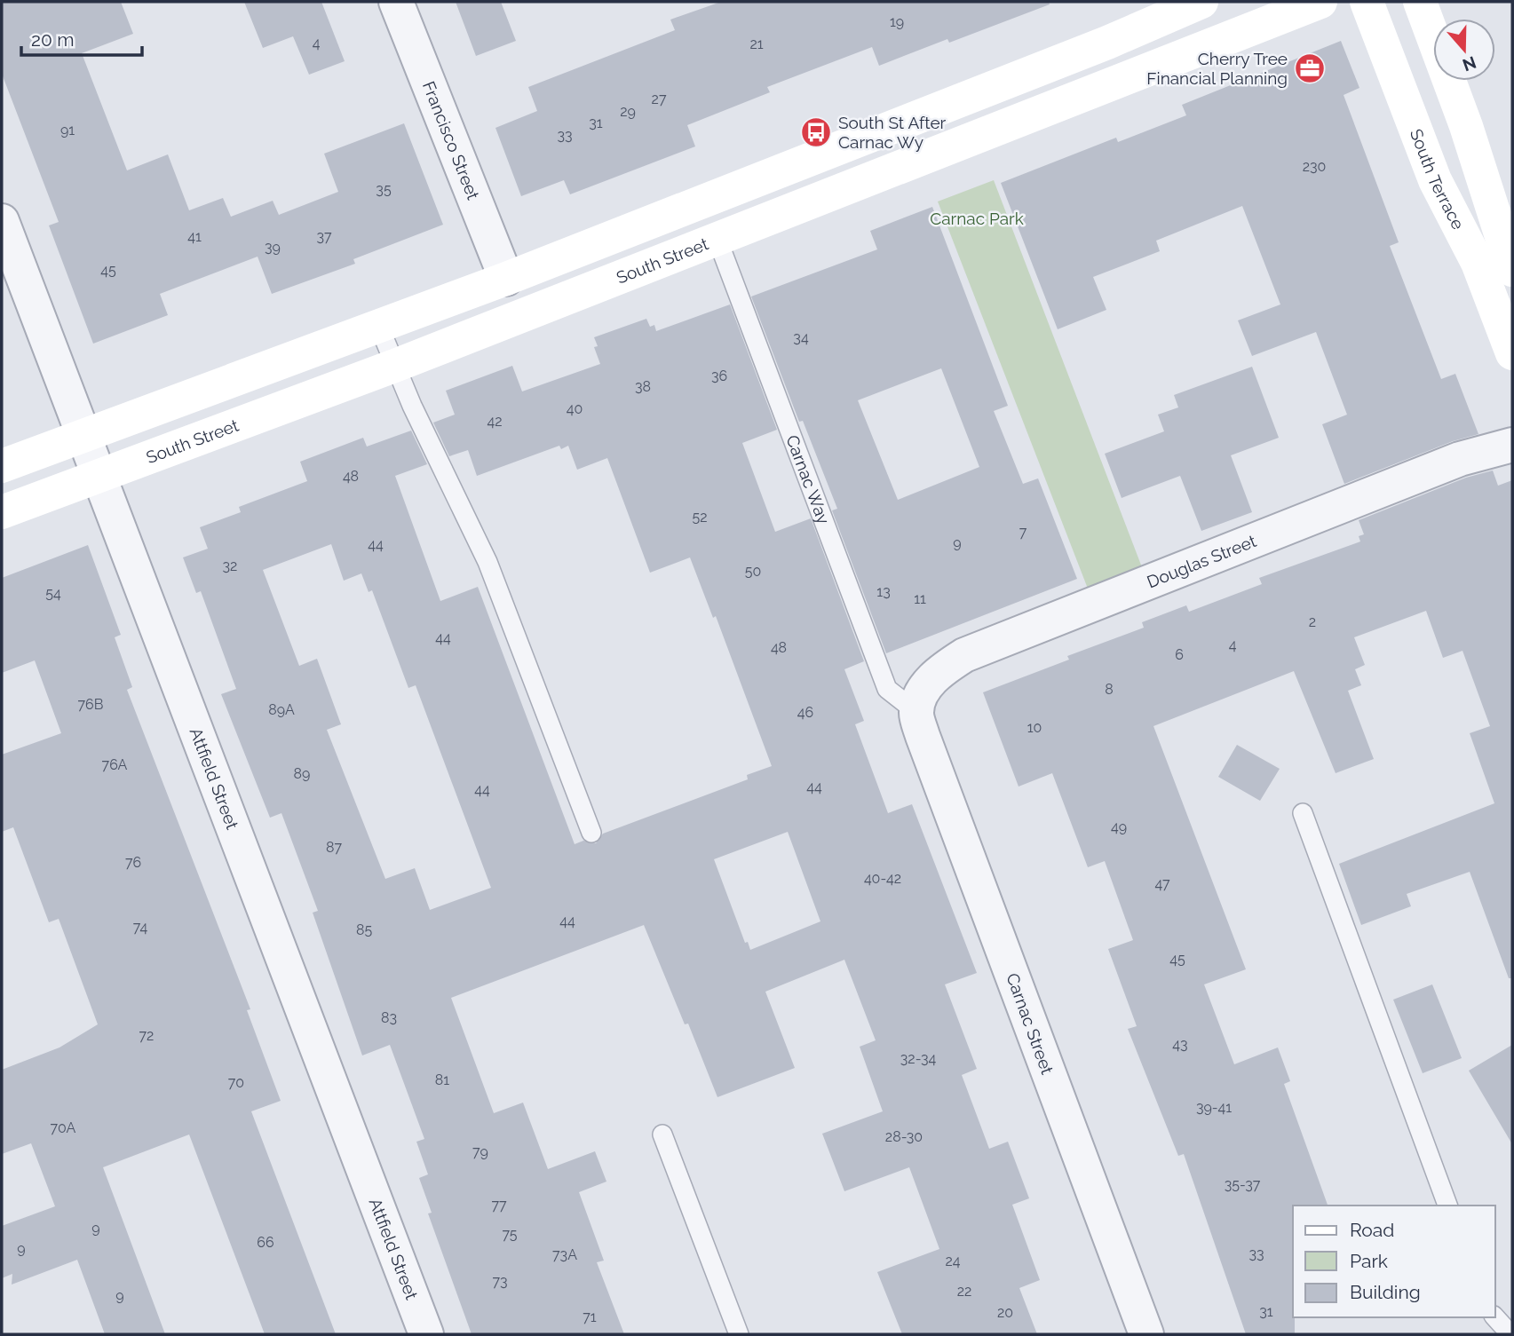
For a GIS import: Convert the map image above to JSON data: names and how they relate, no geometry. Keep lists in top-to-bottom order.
{
  "streets": {
    "main road": ["South Terrace", "South Street"],
    "street": [
      "Francisco Street",
      "Douglas Street",
      "Attfield Street",
      "Carnac Street"
    ],
    "lane": ["Carnac Way"]
  },
  "crossings": [
    ["South Street", "Carnac Way"],
    ["South Street", "Attfield Street"],
    ["Carnac Way", "Douglas Street"],
    ["Carnac Way", "Carnac Street"],
    ["Douglas Street", "Carnac Street"]
  ],
  "parks": ["Carnac Park"],
  "places": {
    "office": ["Cherry Tree Financial Planning"],
    "bus stop": ["South St After Carnac Wy"]
  },
  "house_numbers": [
    "19",
    "4",
    "21",
    "27",
    "29",
    "31",
    "91",
    "33",
    "230",
    "35",
    "41",
    "37",
    "39",
    "45",
    "34",
    "36",
    "38",
    "40",
    "42",
    "48",
    "52",
    "7",
    "9",
    "44",
    "32",
    "50",
    "13",
    "54",
    "11",
    "2",
    "44",
    "4",
    "48",
    "6",
    "8",
    "76B",
    "89A",
    "46",
    "10",
    "76A",
    "89",
    "44",
    "44",
    "49",
    "87",
    "76",
    "40-42",
    "47",
    "44",
    "74",
    "85",
    "45",
    "83",
    "72",
    "43",
    "32-34",
    "81",
    "70",
    "39-41",
    "70A",
    "28-30",
    "79",
    "35-37",
    "77",
    "9",
    "75",
    "66",
    "9",
    "33",
    "73A",
    "24",
    "73",
    "22",
    "9",
    "31",
    "20",
    "71"
  ],
  "legend": ["Road", "Park", "Building"],
  "scale_bar": "20 m",
  "north": "bottom"
}
